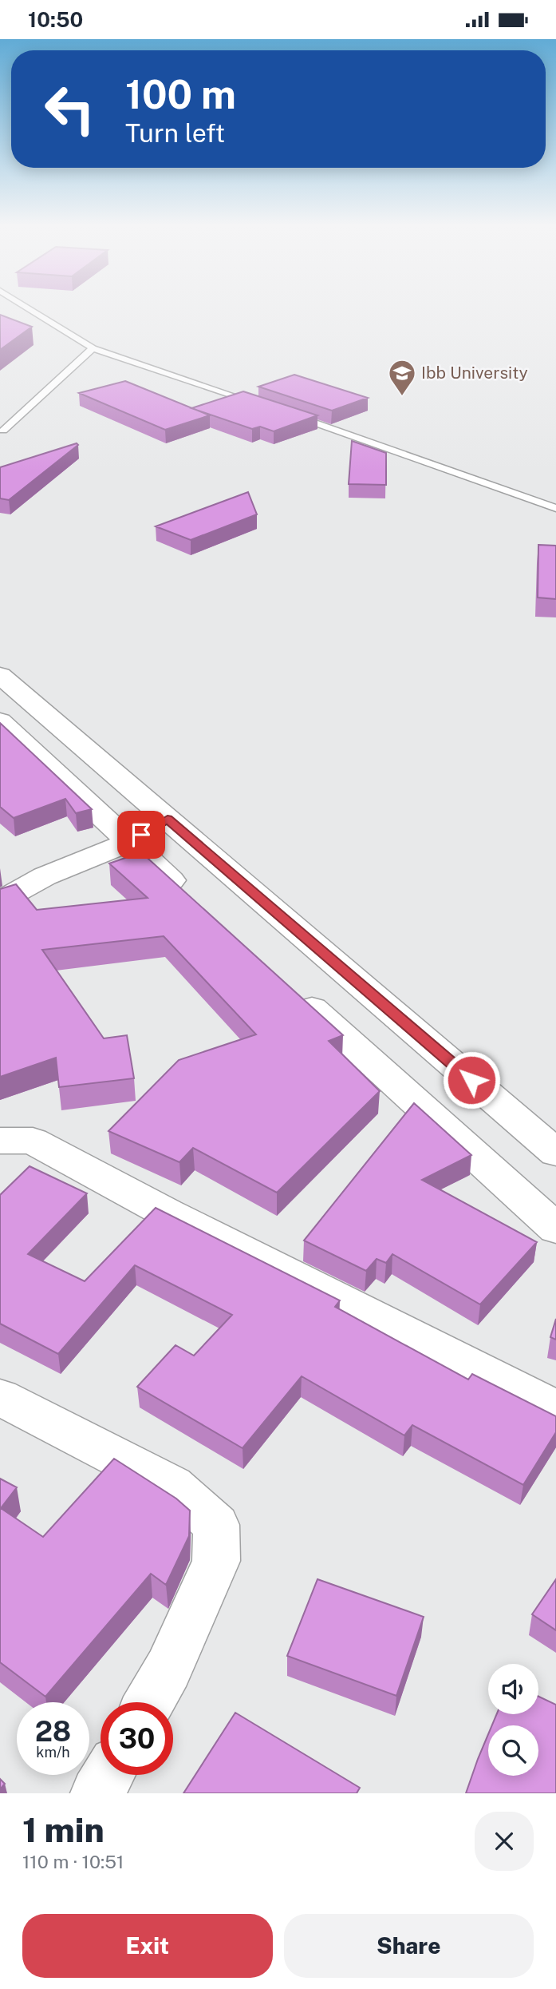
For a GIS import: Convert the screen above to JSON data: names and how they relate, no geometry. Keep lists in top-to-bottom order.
{
  "places": {
    "school or university": ["Ibb University"]
  },
  "page": {
    "status": "10:50",
    "turn": ["100 m", "Turn left"],
    "speed": "28 km/h",
    "limit": "30",
    "heading": ["1 min", "110 m · 10:51"],
    "buttons": ["Exit", "Share"]
  }
}
